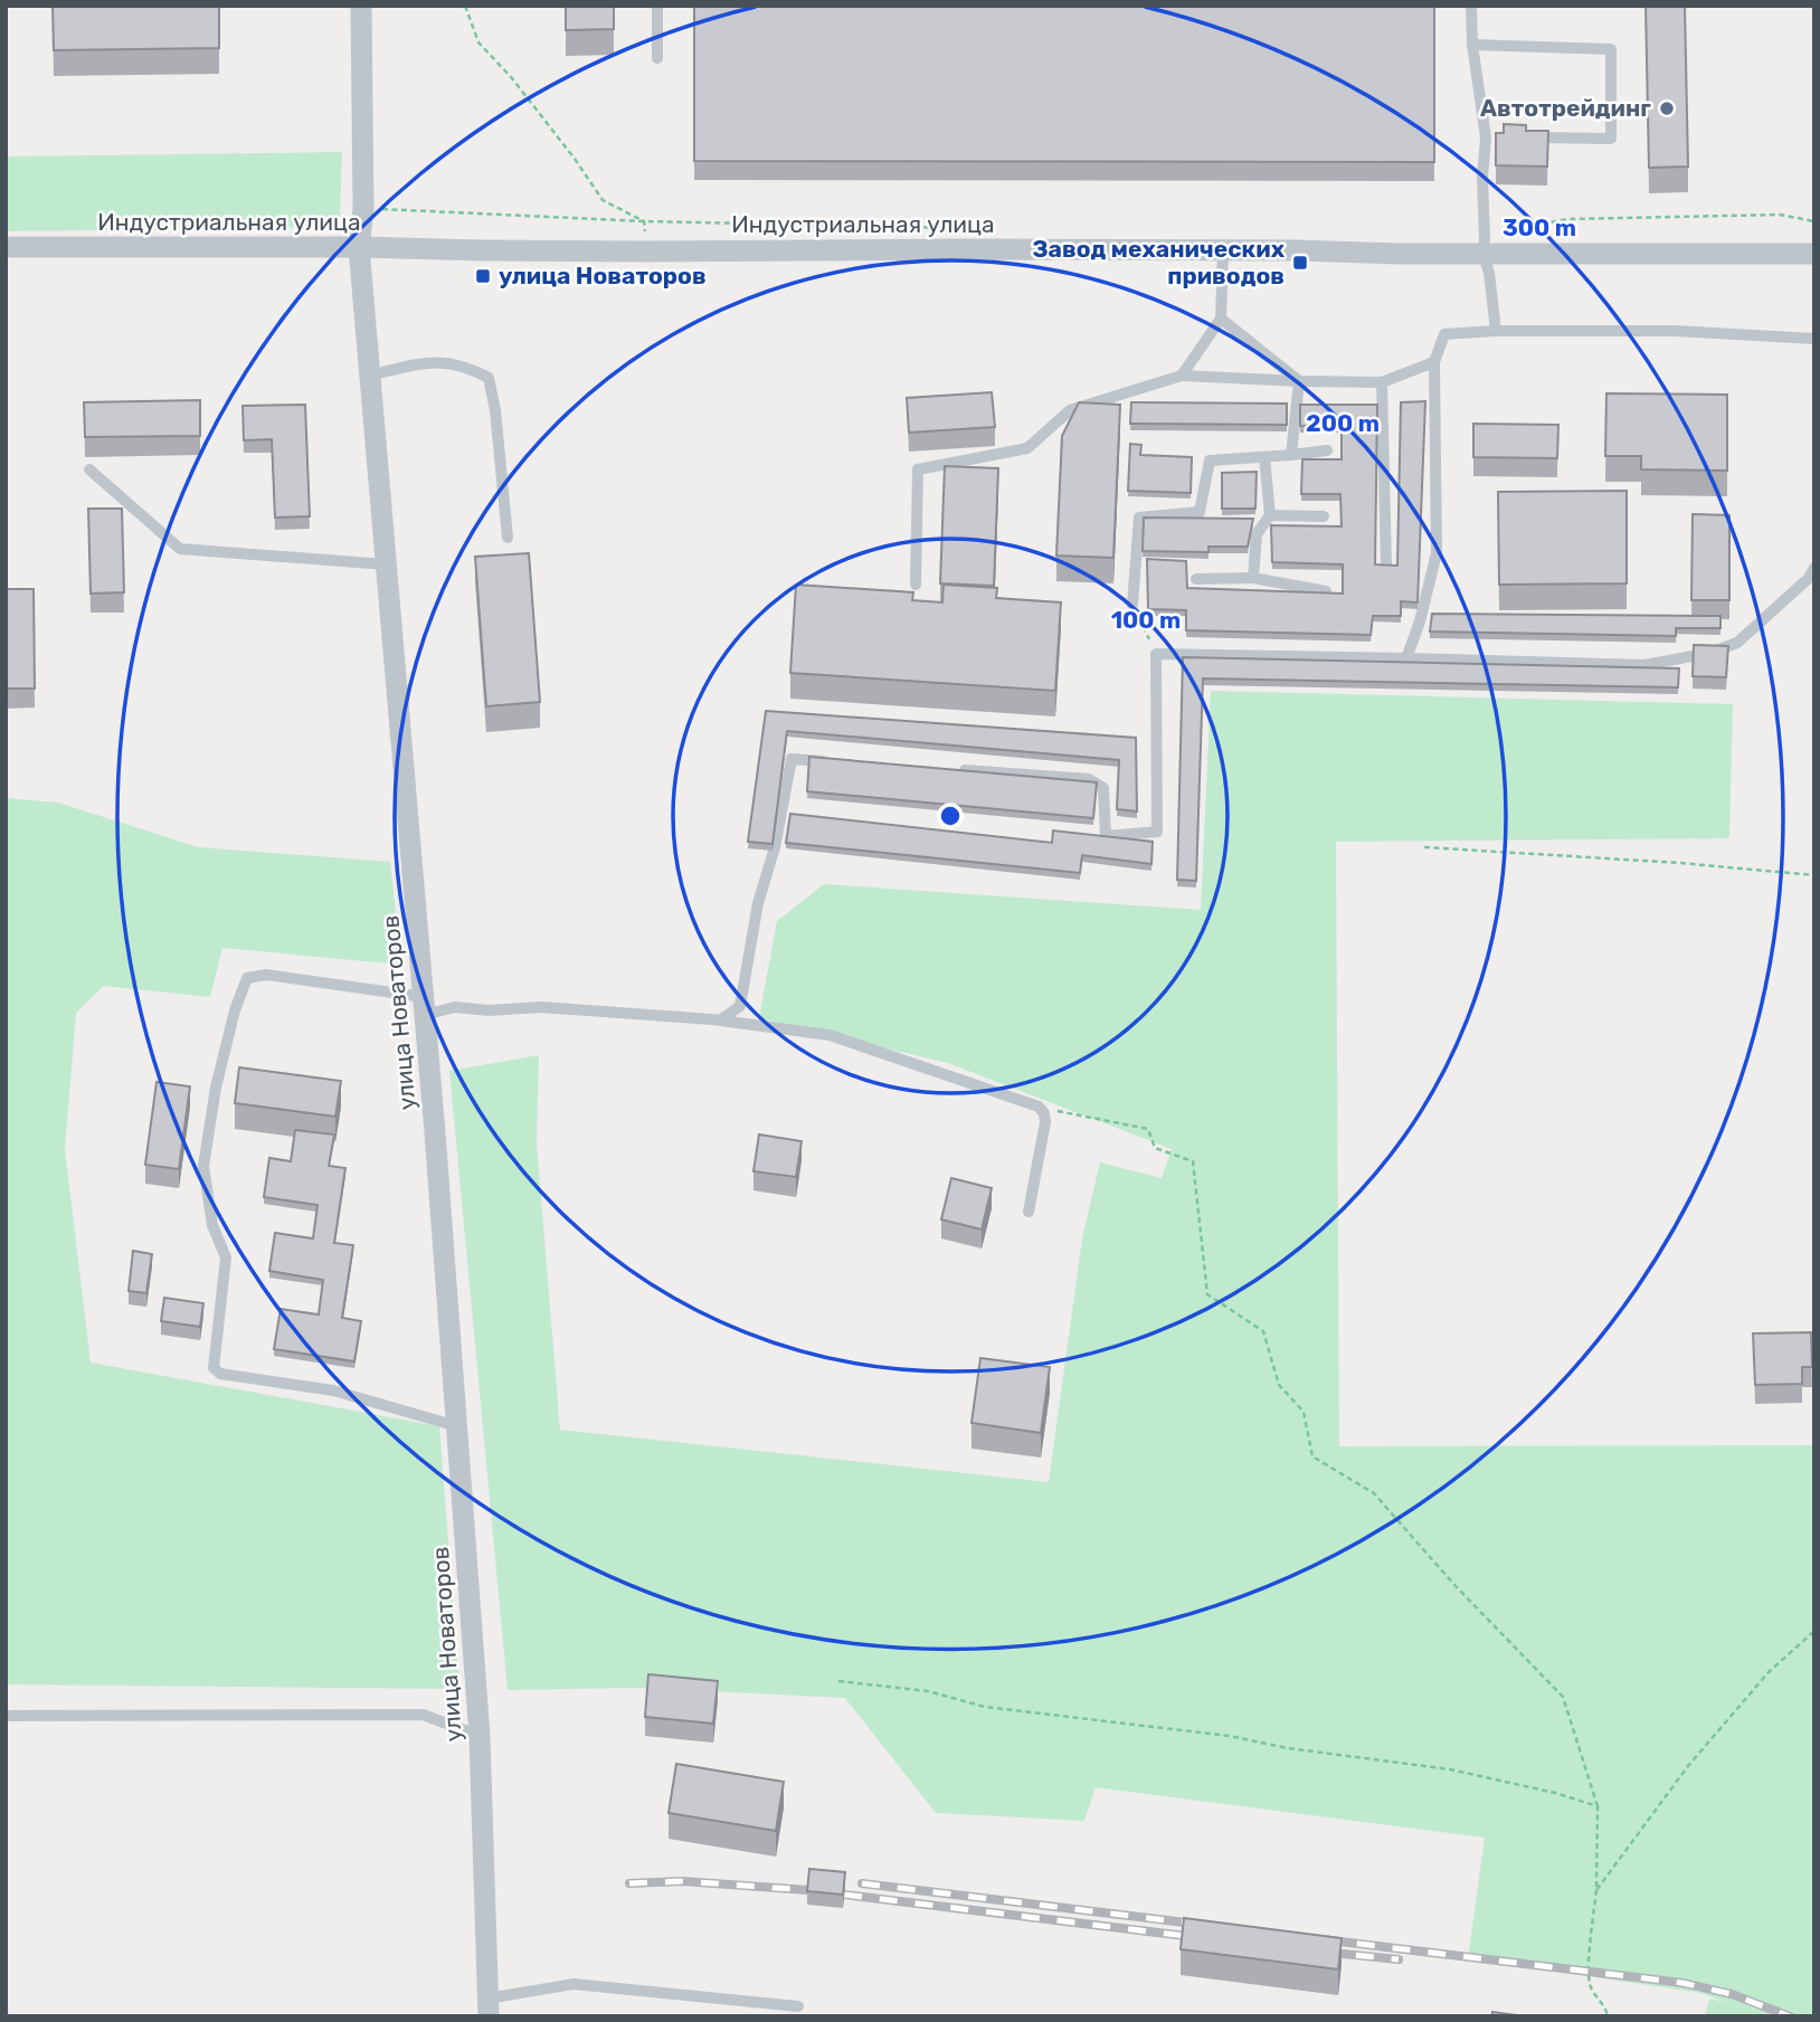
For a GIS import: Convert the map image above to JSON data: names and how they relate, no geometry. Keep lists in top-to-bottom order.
{
  "streets": {
    "street": ["Индустриальная улица", "улица Новаторов"]
  },
  "crossings": [
    ["Индустриальная улица", "улица Новаторов"]
  ],
  "places": {
    "other": ["Автотрейдинг"],
    "transit": ["Завод механических приводов", "улица Новаторов"]
  },
  "rings": ["300 m", "200 m", "100 m"]
}
